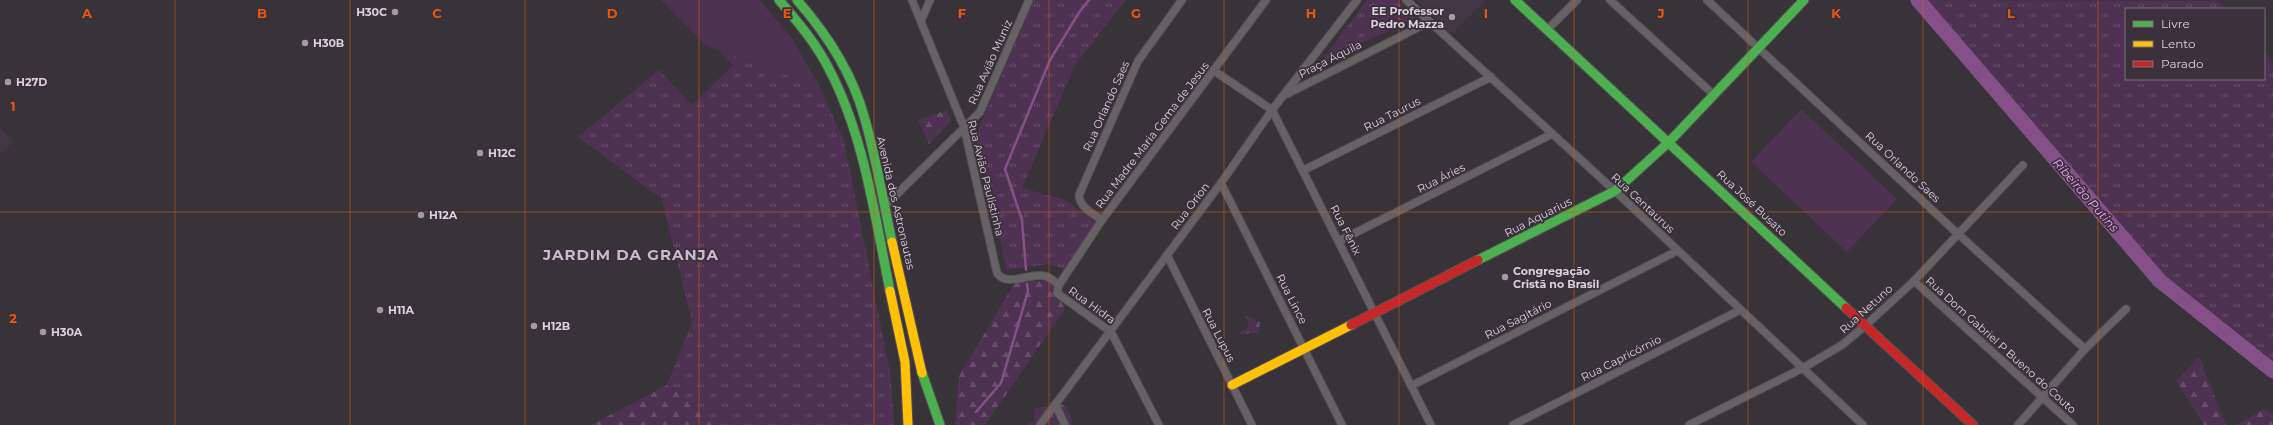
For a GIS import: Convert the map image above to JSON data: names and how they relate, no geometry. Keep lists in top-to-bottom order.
{
  "streets": {
    "street": [
      "Praça Áquila",
      "Rua Avião Muniz",
      "Rua Orlando Saes",
      "Rua Taurus",
      "Rua Madre Maria Gema de Jesus",
      "Rua Avião Paulistinha",
      "Rua Áries",
      "Avenida dos Astronautas",
      "Rua Centaurus",
      "Rua José Busato",
      "Rua Orion",
      "Rua Aquarius",
      "Rua Fênix",
      "Rua Lince",
      "Rua Hidra",
      "Rua Netuno",
      "Rua Sagitário",
      "Rua Lupus",
      "Rua Dom Gabriel P Bueno do Couto",
      "Rua Capricórnio"
    ]
  },
  "crossings": [
    ["Praça Áquila", "Rua Centaurus"],
    ["Praça Áquila", "Rua Orion"],
    ["Rua Avião Muniz", "Rua Avião Paulistinha"],
    ["Rua Avião Muniz", "Avenida dos Astronautas"],
    ["Rua Orlando Saes", "Rua Madre Maria Gema de Jesus"],
    ["Rua Orlando Saes", "Rua Aquarius"],
    ["Rua Orlando Saes", "Rua Netuno"],
    ["Rua Taurus", "Rua Centaurus"],
    ["Rua Taurus", "Rua Fênix"],
    ["Rua Madre Maria Gema de Jesus", "Rua Fênix"],
    ["Rua Madre Maria Gema de Jesus", "Rua Hidra"],
    ["Rua Avião Paulistinha", "Rua Hidra"],
    ["Rua Áries", "Rua Centaurus"],
    ["Rua Áries", "Rua Fênix"],
    ["Rua Centaurus", "Rua Aquarius"],
    ["Rua Centaurus", "Rua Netuno"],
    ["Rua Centaurus", "Rua Sagitário"],
    ["Rua Centaurus", "Rua Capricórnio"],
    ["Rua José Busato", "Rua Aquarius"],
    ["Rua José Busato", "Rua Netuno"],
    ["Rua Orion", "Rua Fênix"],
    ["Rua Orion", "Rua Lince"],
    ["Rua Orion", "Rua Hidra"],
    ["Rua Orion", "Rua Lupus"],
    ["Rua Aquarius", "Rua Fênix"],
    ["Rua Aquarius", "Rua Lince"],
    ["Rua Aquarius", "Rua Lupus"],
    ["Rua Fênix", "Rua Sagitário"],
    ["Rua Netuno", "Rua Dom Gabriel P Bueno do Couto"]
  ],
  "districts": ["JARDIM DA GRANJA"],
  "water": ["Ribeirão Putins"],
  "places": [
    "H30C",
    "EE Professor Pedro Mazza",
    "H30B",
    "H27D",
    "H12C",
    "H12A",
    "Congregação Cristã no Brasil",
    "H11A",
    "H12B",
    "H30A"
  ],
  "legend": ["Livre", "Lento", "Parado"],
  "grid": {
    "columns": [
      "A",
      "B",
      "C",
      "D",
      "E",
      "F",
      "G",
      "H",
      "I",
      "J",
      "K",
      "L"
    ],
    "rows": ["1", "2"]
  }
}
